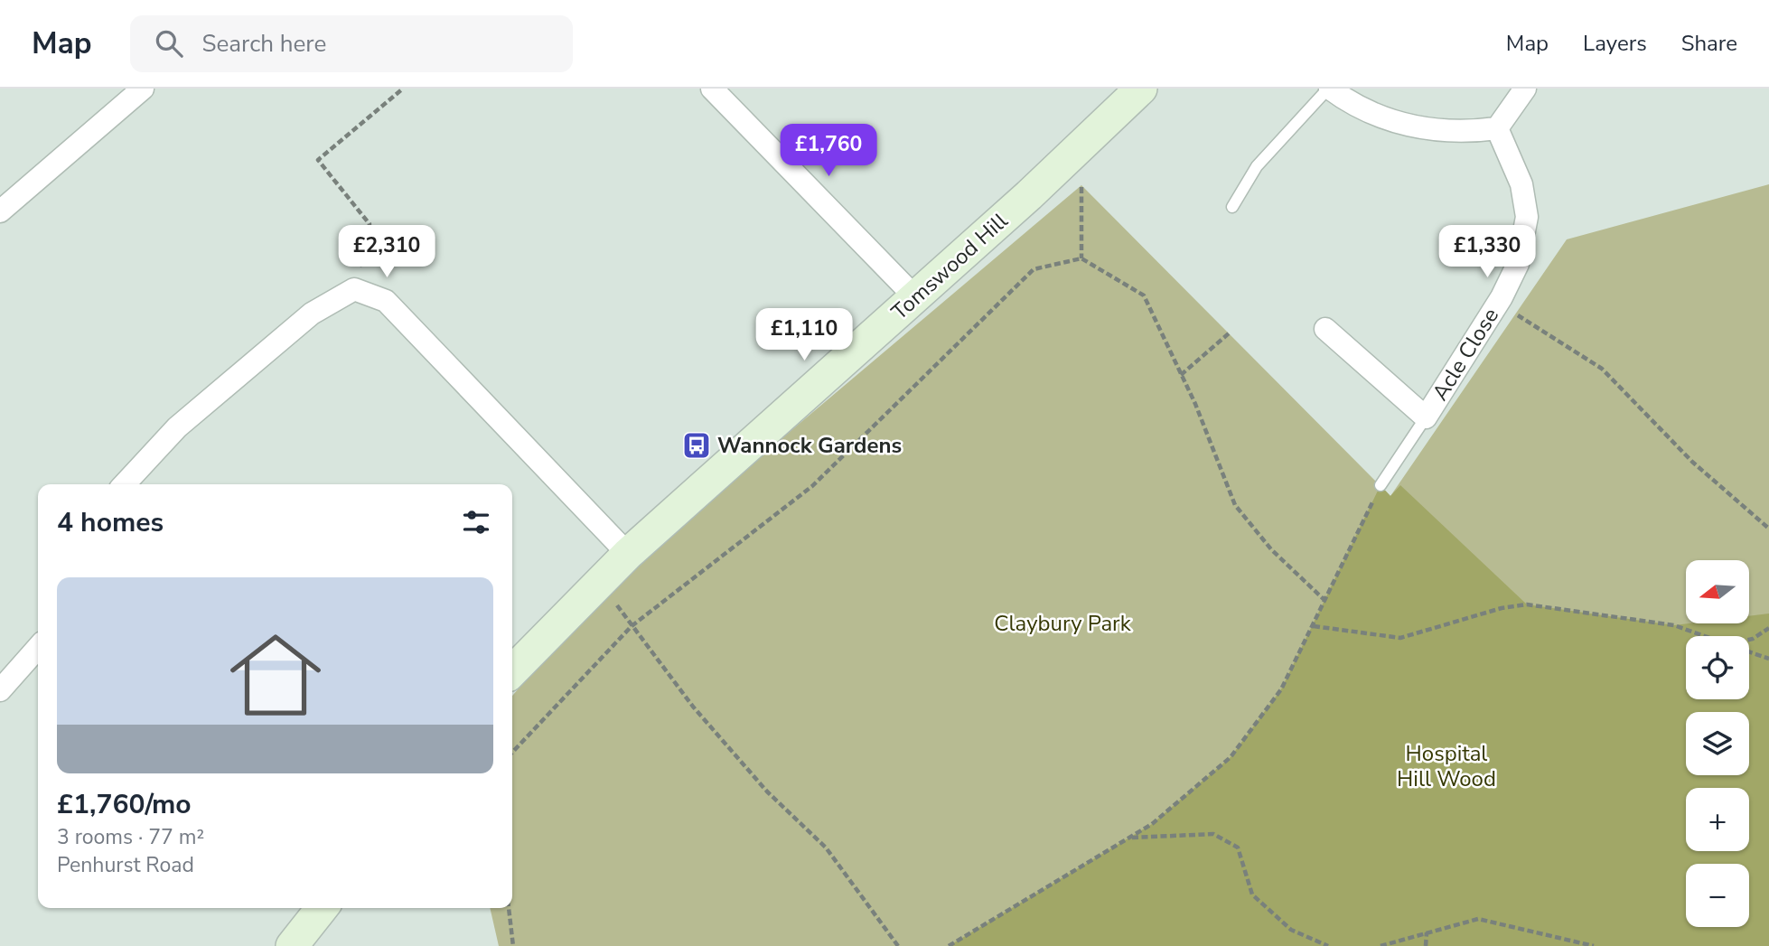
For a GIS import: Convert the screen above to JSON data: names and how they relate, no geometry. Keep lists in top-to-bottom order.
{
  "streets": {
    "street": ["Tomswood Hill", "Acle Close"]
  },
  "parks": ["Claybury Park", "Hospital Hill Wood"],
  "places": {
    "bus stop": ["Wannock Gardens"]
  },
  "north": "left",
  "page": {
    "header": "Map",
    "search": "Search here",
    "nav": ["Map", "Layers", "Share"],
    "price": [
      "£1,760",
      "£2,310",
      "£1,330",
      "£1,110"
    ],
    "heading": "4 homes",
    "map_buttons": ["+", "−"],
    "list": [
      {
        "name": "£1,760/mo",
        "note": "3 rooms · 77 m² · Penhurst Road"
      }
    ]
  }
}
